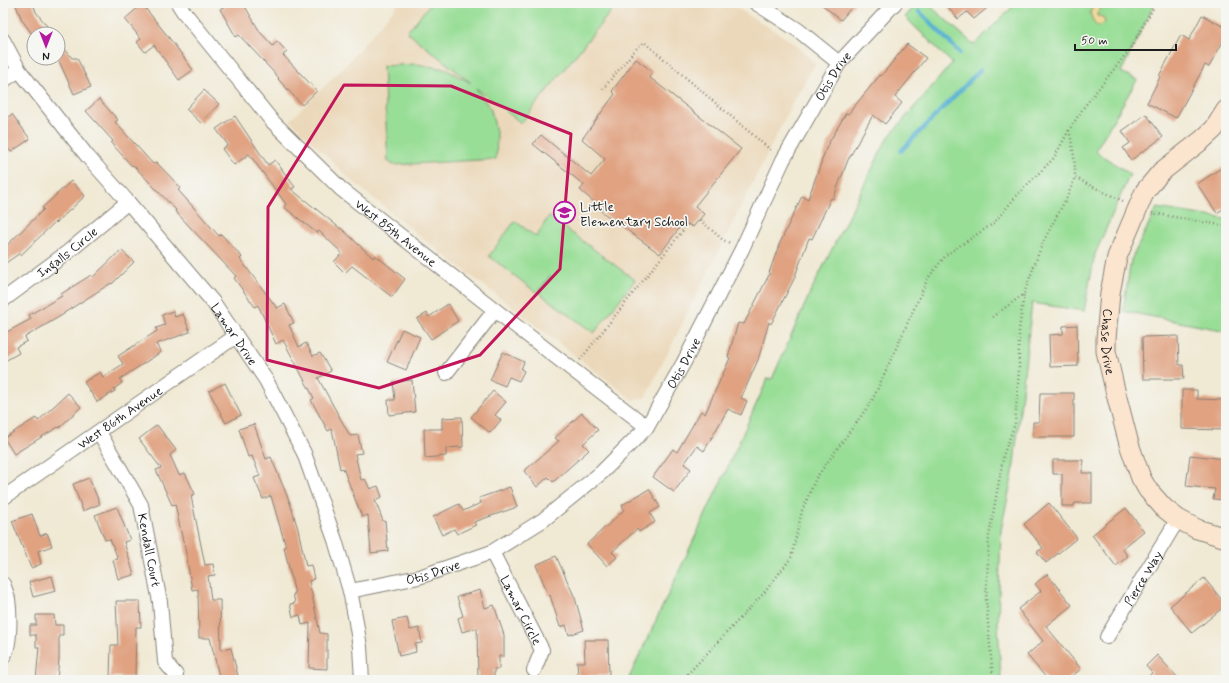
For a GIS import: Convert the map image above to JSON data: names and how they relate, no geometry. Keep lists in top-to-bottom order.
{
  "streets": {
    "street": [
      "Otis Drive",
      "West 85th Avenue",
      "Ingalls Circle",
      "Lamar Drive",
      "Chase Drive",
      "West 86th Avenue",
      "Kendall Court",
      "Pierce Way",
      "Lamar Circle"
    ]
  },
  "crossings": [
    ["Otis Drive", "West 85th Avenue"],
    ["Otis Drive", "Lamar Drive"],
    ["Otis Drive", "Lamar Circle"],
    ["Ingalls Circle", "Lamar Drive"],
    ["Lamar Drive", "West 86th Avenue"],
    ["Chase Drive", "Pierce Way"],
    ["West 86th Avenue", "Kendall Court"]
  ],
  "places": {
    "school or university": ["Little Elementary School"]
  },
  "scale_bar": "50 m",
  "north": "bottom"
}
